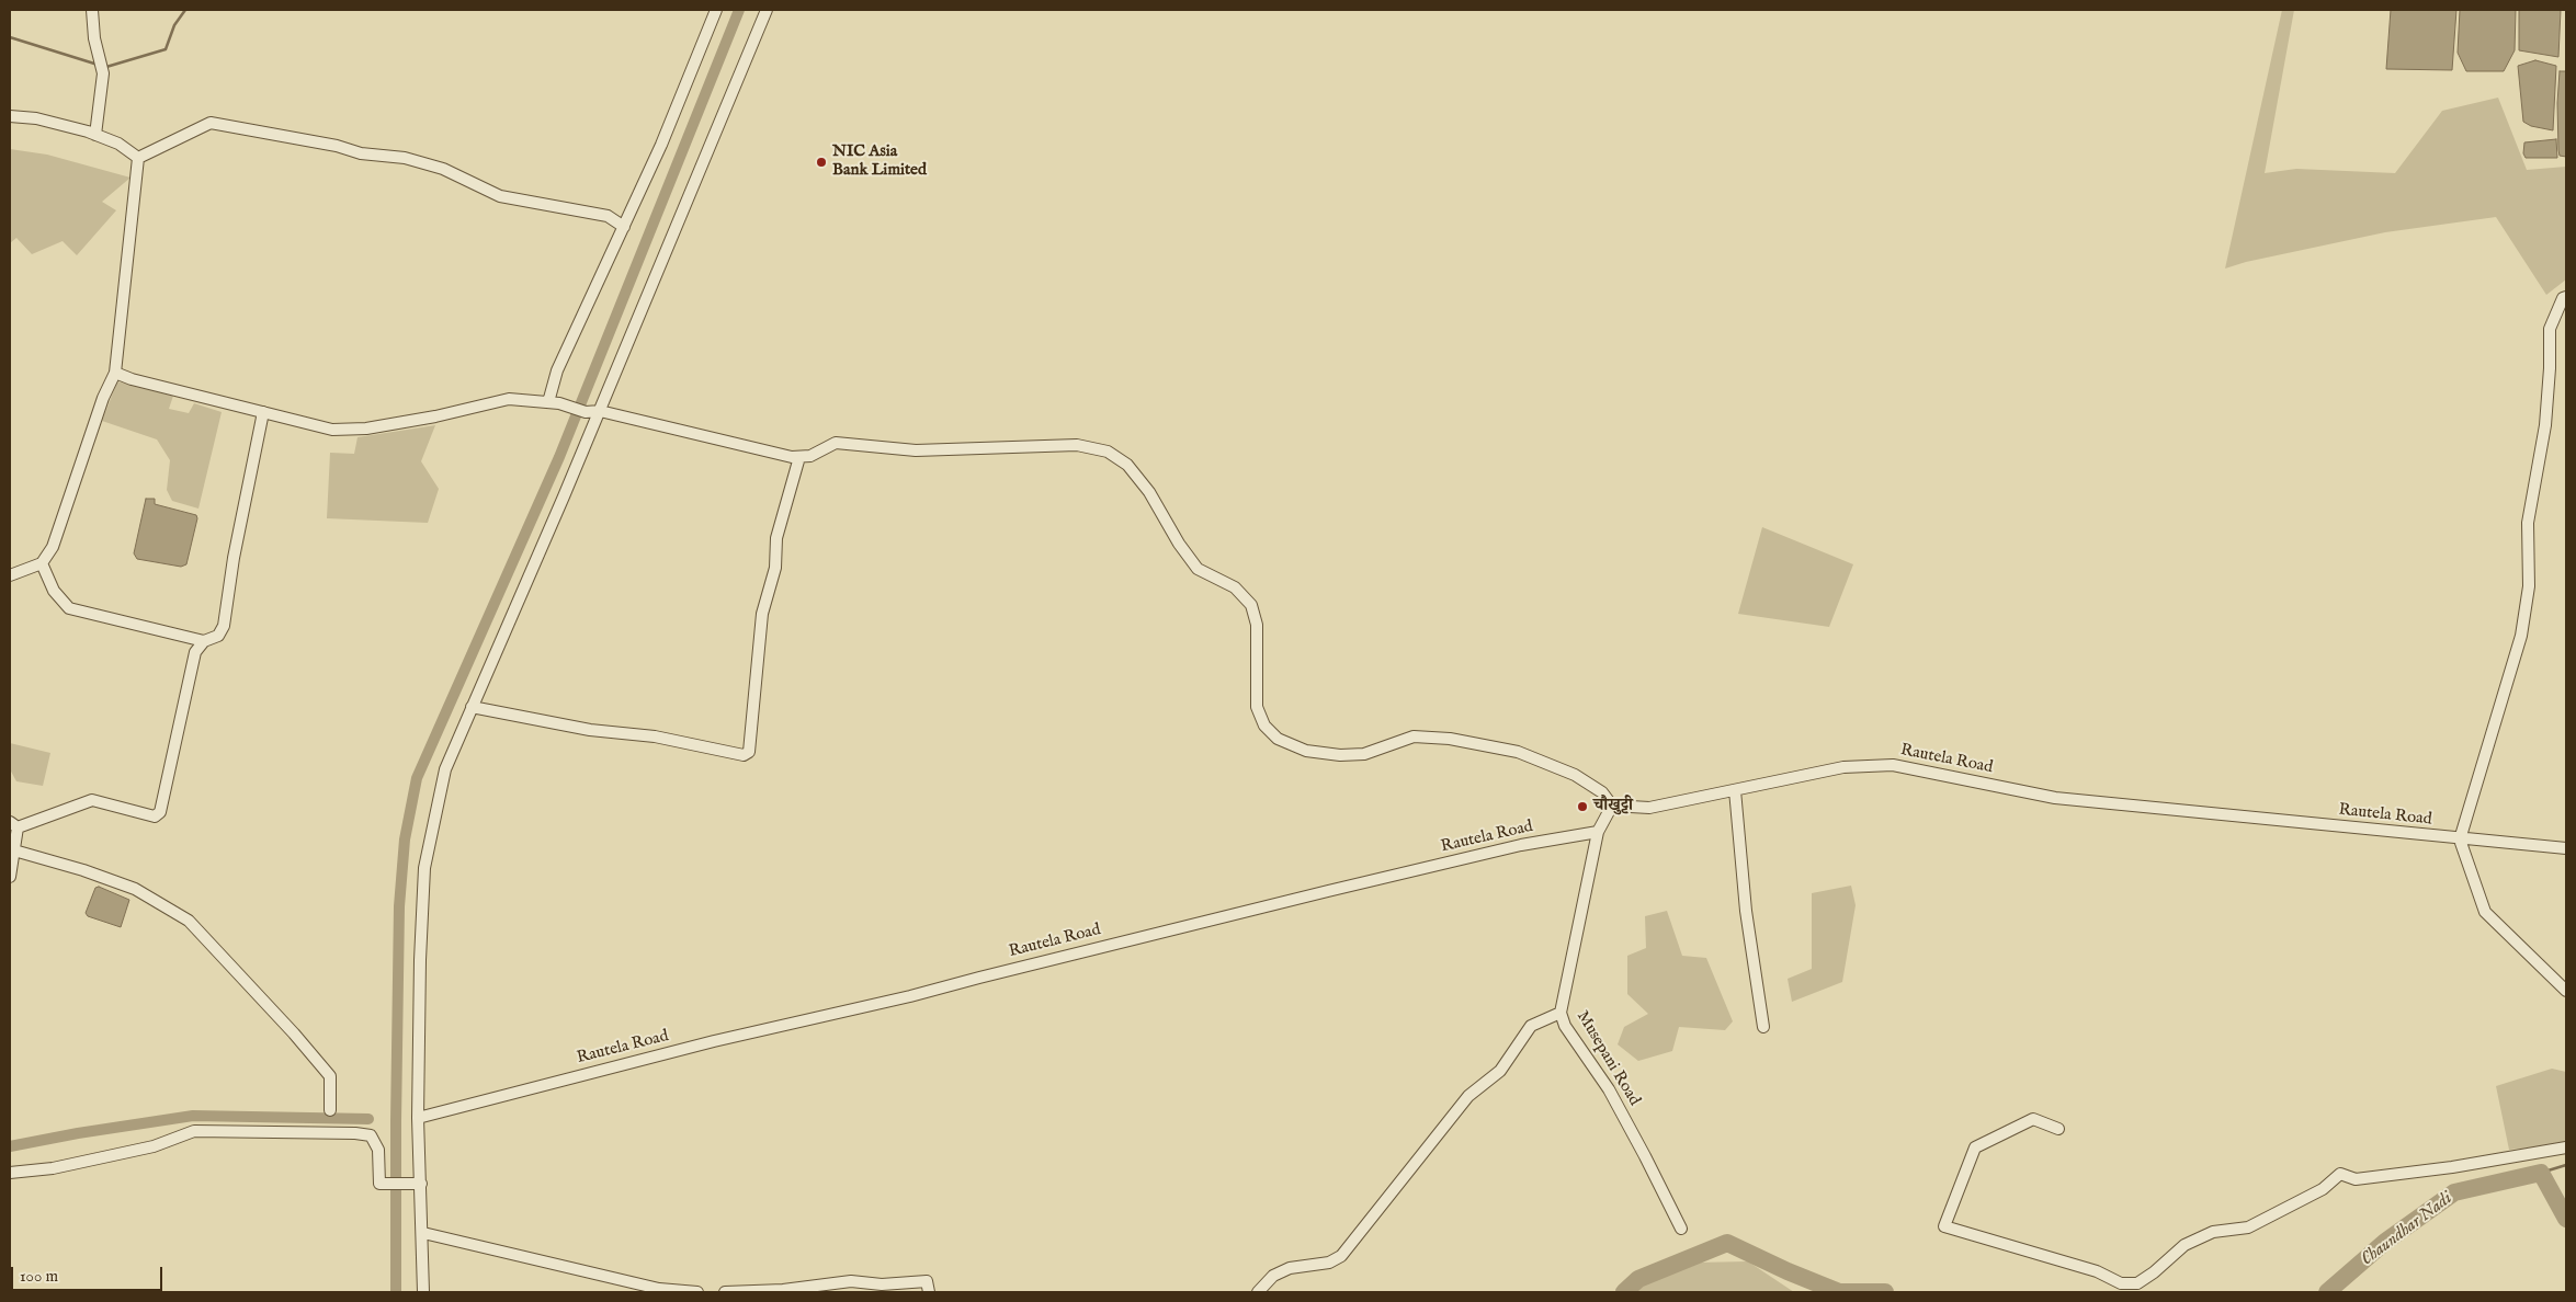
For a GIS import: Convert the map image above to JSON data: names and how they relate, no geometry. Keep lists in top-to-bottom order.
{
  "streets": {
    "street": ["Rautela Road", "Musepani Road"]
  },
  "crossings": [
    ["Rautela Road", "Musepani Road"]
  ],
  "water": ["Chaundhar Nadi"],
  "places": ["NIC Asia Bank Limited", "चौखुट्टी"],
  "scale_bar": "100 m"
}
